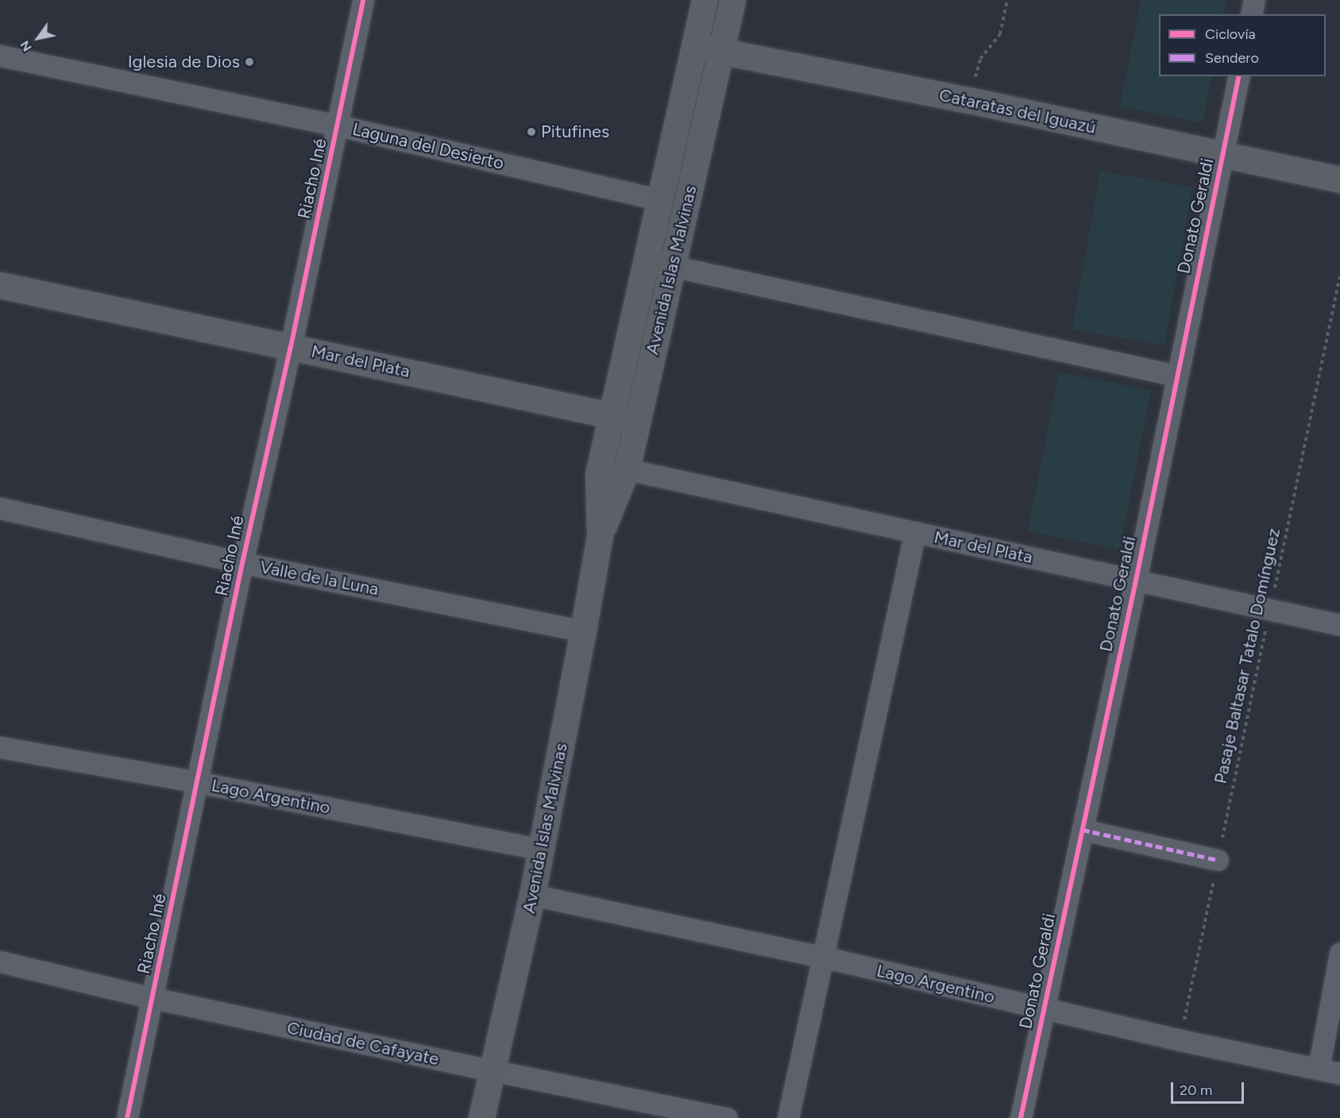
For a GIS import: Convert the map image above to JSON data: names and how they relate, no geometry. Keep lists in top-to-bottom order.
{
  "streets": {
    "street": [
      "Cataratas del Iguazú",
      "Laguna del Desierto",
      "Riacho Iné",
      "Donato Geraldi",
      "Avenida Islas Malvinas",
      "Mar del Plata",
      "Valle de la Luna",
      "Lago Argentino",
      "Ciudad de Cafayate"
    ],
    "path": ["Pasaje Baltasar Tatalo Domínguez"]
  },
  "crossings": [
    ["Cataratas del Iguazú", "Donato Geraldi"],
    ["Cataratas del Iguazú", "Avenida Islas Malvinas"],
    ["Laguna del Desierto", "Riacho Iné"],
    ["Laguna del Desierto", "Avenida Islas Malvinas"],
    ["Riacho Iné", "Mar del Plata"],
    ["Riacho Iné", "Valle de la Luna"],
    ["Riacho Iné", "Lago Argentino"],
    ["Riacho Iné", "Ciudad de Cafayate"],
    ["Donato Geraldi", "Mar del Plata"],
    ["Donato Geraldi", "Lago Argentino"],
    ["Avenida Islas Malvinas", "Mar del Plata"],
    ["Avenida Islas Malvinas", "Valle de la Luna"],
    ["Avenida Islas Malvinas", "Lago Argentino"],
    ["Avenida Islas Malvinas", "Ciudad de Cafayate"],
    ["Mar del Plata", "Pasaje Baltasar Tatalo Domínguez"],
    ["Pasaje Baltasar Tatalo Domínguez", "Lago Argentino"]
  ],
  "places": ["Iglesia de Dios", "Pitufines"],
  "legend": ["Ciclovía", "Sendero"],
  "scale_bar": "20 m",
  "north": "bottom left"
}
